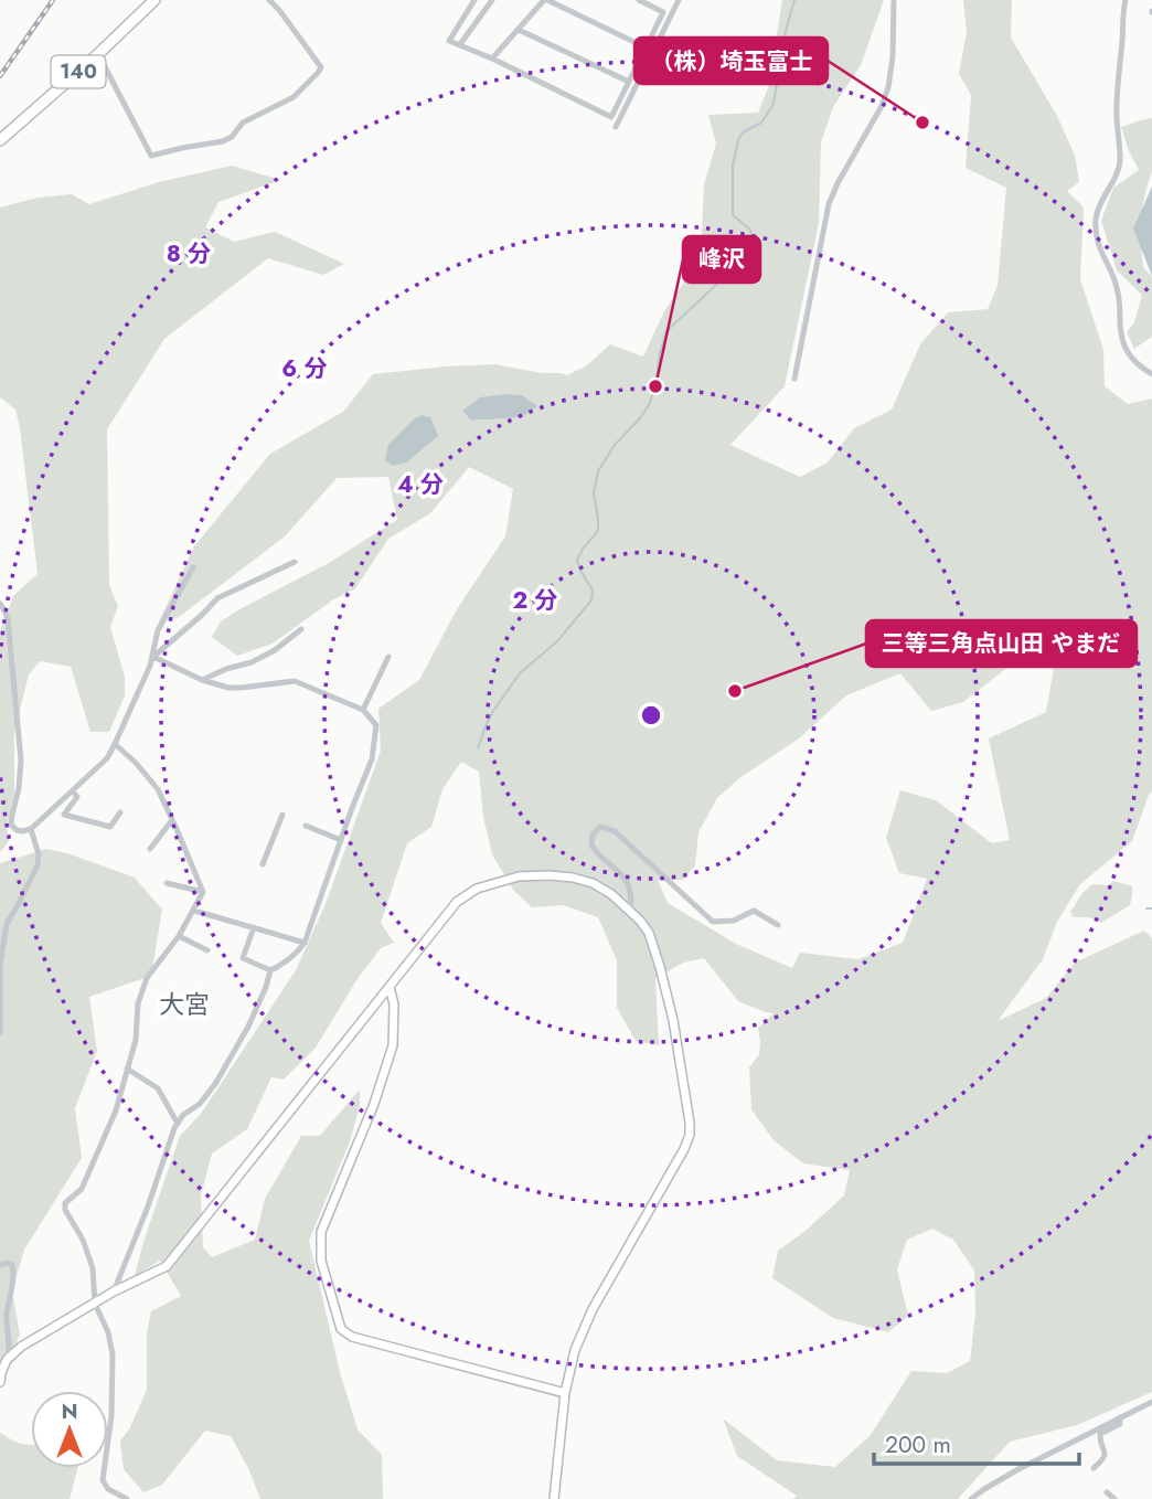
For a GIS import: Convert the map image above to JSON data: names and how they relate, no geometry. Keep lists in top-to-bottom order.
{
  "streets": {
    "highway": ["140"]
  },
  "districts": ["大宮"],
  "places": ["（株）埼玉富士", "峰沢", "三等三角点山田 やまだ"],
  "scale_bar": "200 m",
  "north": "top",
  "rings": [
    "8 分",
    "6 分",
    "4 分",
    "2 分"
  ]
}
